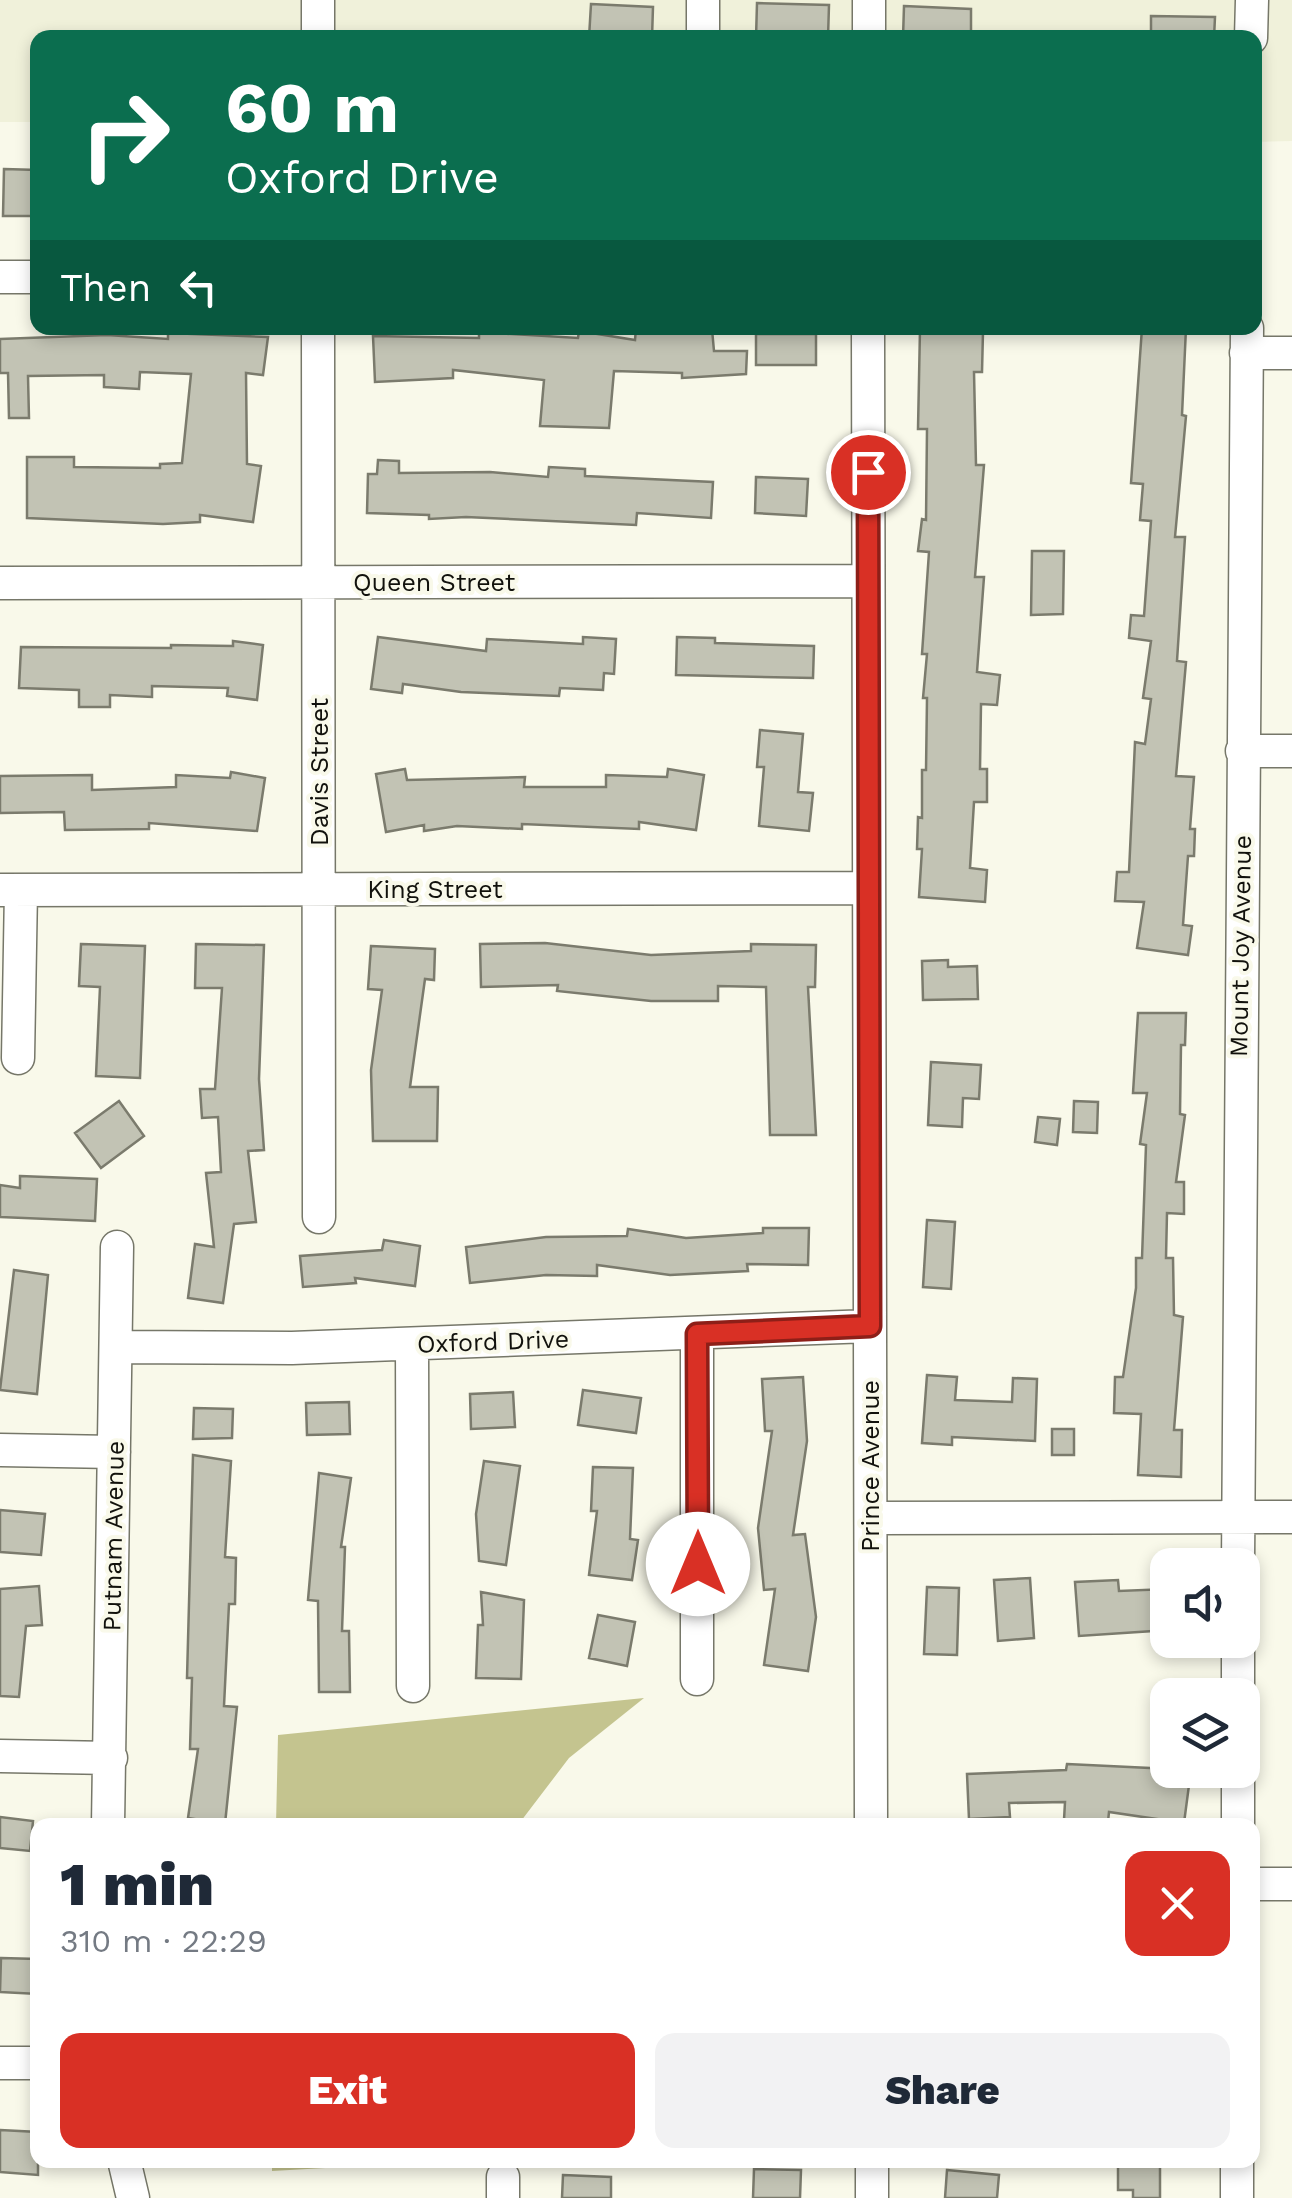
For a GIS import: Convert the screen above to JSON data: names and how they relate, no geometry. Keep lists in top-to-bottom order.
{
  "streets": {
    "street": [
      "Queen Street",
      "Davis Street",
      "King Street",
      "Mount Joy Avenue",
      "Oxford Drive",
      "Prince Avenue",
      "Putnam Avenue"
    ]
  },
  "crossings": [
    ["Queen Street", "Davis Street"],
    ["Queen Street", "Prince Avenue"],
    ["Davis Street", "King Street"],
    ["King Street", "Prince Avenue"],
    ["Oxford Drive", "Prince Avenue"],
    ["Oxford Drive", "Putnam Avenue"]
  ],
  "page": {
    "turn": ["60 m", "Oxford Drive"],
    "then": "Then",
    "heading": ["1 min", "310 m · 22:29"],
    "buttons": ["Exit", "Share"]
  }
}
